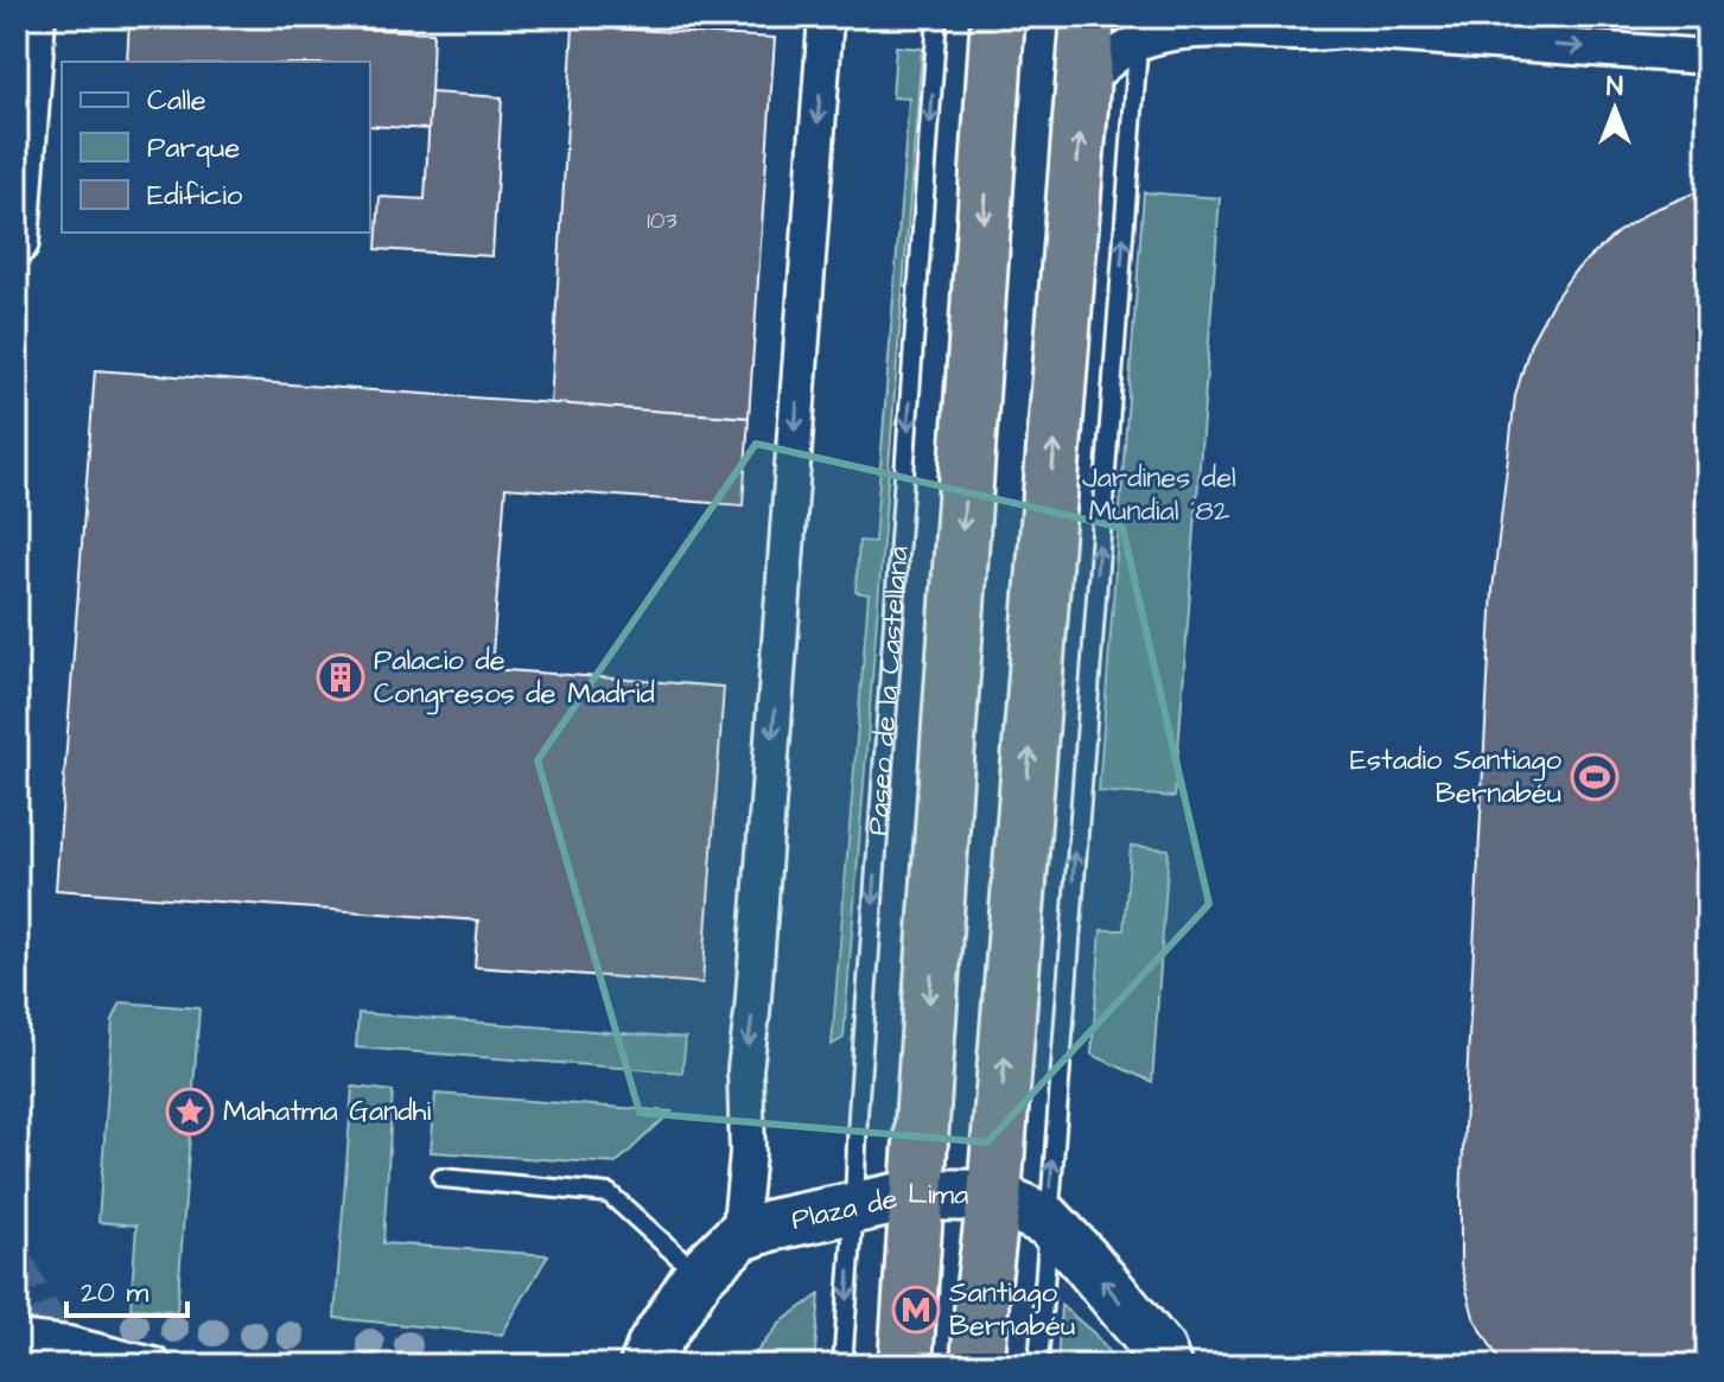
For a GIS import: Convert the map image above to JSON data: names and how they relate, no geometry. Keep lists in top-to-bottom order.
{
  "streets": {
    "main road": ["Plaza de Lima"],
    "lane": ["Paseo de la Castellana"]
  },
  "crossings": [
    ["Paseo de la Castellana", "Plaza de Lima"]
  ],
  "one_way": ["Paseo de la Castellana", "Plaza de Lima"],
  "parks": ["Jardines del Mundial ´82"],
  "places": {
    "building": ["Palacio de Congresos de Madrid"],
    "sports": ["Estadio Santiago Bernabéu"],
    "place": ["Mahatma Gandhi"],
    "metro station": ["Santiago Bernabéu"]
  },
  "house_numbers": ["103"],
  "legend": ["Calle", "Parque", "Edificio"],
  "scale_bar": "20 m",
  "north": "top"
}
